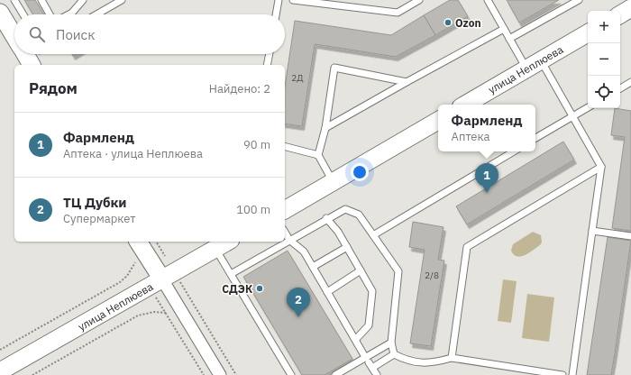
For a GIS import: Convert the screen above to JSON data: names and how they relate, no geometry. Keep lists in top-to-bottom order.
{
  "streets": {
    "main road": ["улица Неплюева"]
  },
  "places": ["Ozon", "СДЭК"],
  "house_numbers": ["2Д", "2/8"],
  "page": {
    "map_buttons": ["+", "−"],
    "search": "Поиск",
    "heading": ["Рядом", "Найдено: 2"],
    "popup": ["Фармленд", "Аптека"],
    "list": [
      {
        "mark": "1",
        "name": "Фармленд",
        "note": "Аптека · улица Неплюева",
        "value": "90 m"
      },
      {
        "mark": "2",
        "name": "ТЦ Дубки",
        "note": "Супермаркет",
        "value": "100 m"
      }
    ],
    "pins": ["1", "2"]
  }
}
